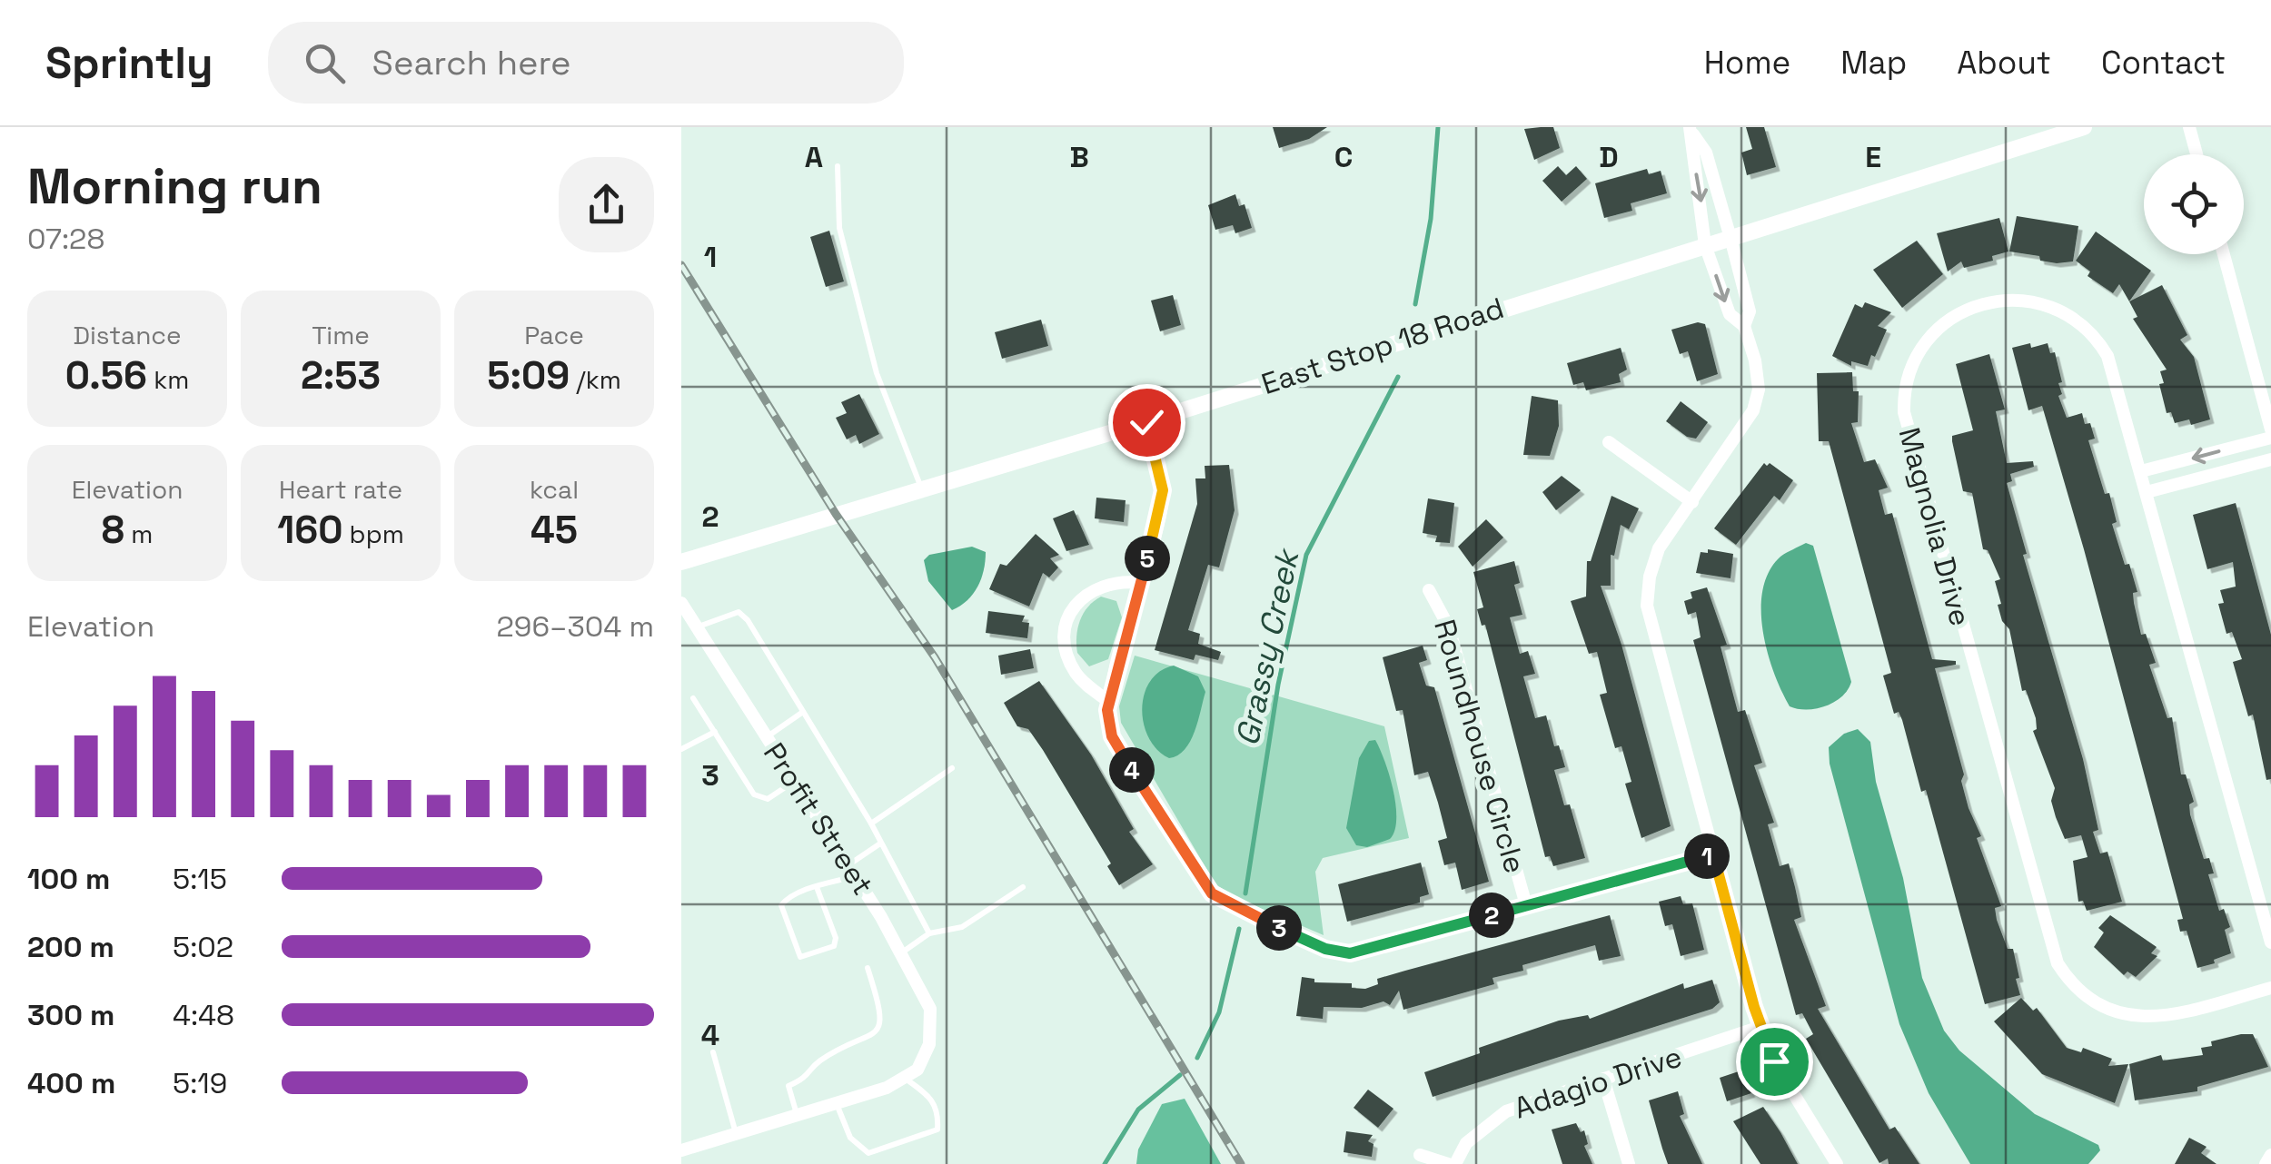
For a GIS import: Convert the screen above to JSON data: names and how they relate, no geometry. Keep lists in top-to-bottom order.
{
  "streets": {
    "street": [
      "East Stop 18 Road",
      "Magnolia Drive",
      "Roundhouse Circle",
      "Profit Street",
      "Adagio Drive"
    ]
  },
  "water": ["Grassy Creek"],
  "page": {
    "header": "Sprintly",
    "search": "Search here",
    "nav": [
      "Home",
      "Map",
      "About",
      "Contact"
    ],
    "heading": ["Morning run", "07:28"],
    "stats": [
      ["Distance", "0.56 km"],
      ["Time", "2:53"],
      ["Pace", "5:09 /km"],
      ["Elevation", "8 m"],
      ["Heart rate", "160 bpm"],
      ["kcal", "45"]
    ],
    "pins": [
      "5",
      "4",
      "1",
      "2",
      "3"
    ],
    "chart": ["Elevation", "296–304 m"],
    "list": [
      {
        "name": "100 m",
        "note": "5:15"
      },
      {
        "name": "200 m",
        "note": "5:02"
      },
      {
        "name": "300 m",
        "note": "4:48"
      },
      {
        "name": "400 m",
        "note": "5:19"
      }
    ]
  },
  "grid": {
    "columns": [
      "A",
      "B",
      "C",
      "D",
      "E"
    ],
    "rows": [
      "1",
      "2",
      "3",
      "4"
    ]
  }
}
